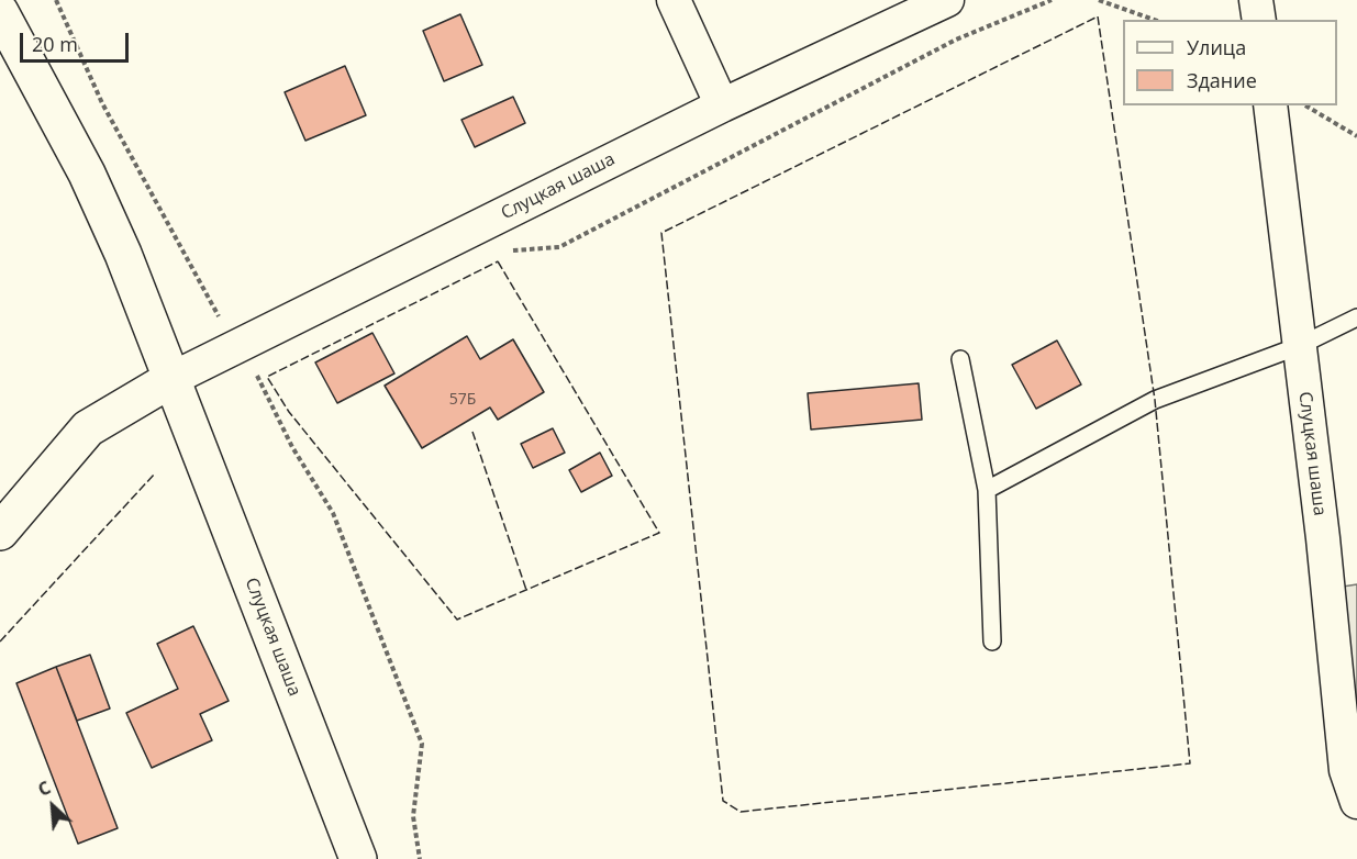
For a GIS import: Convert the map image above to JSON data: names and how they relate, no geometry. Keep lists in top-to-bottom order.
{
  "streets": {
    "street": ["Слуцкая шаша"]
  },
  "house_numbers": ["57Б"],
  "legend": ["Улица", "Здание"],
  "scale_bar": "20 m",
  "north": "top left"
}
